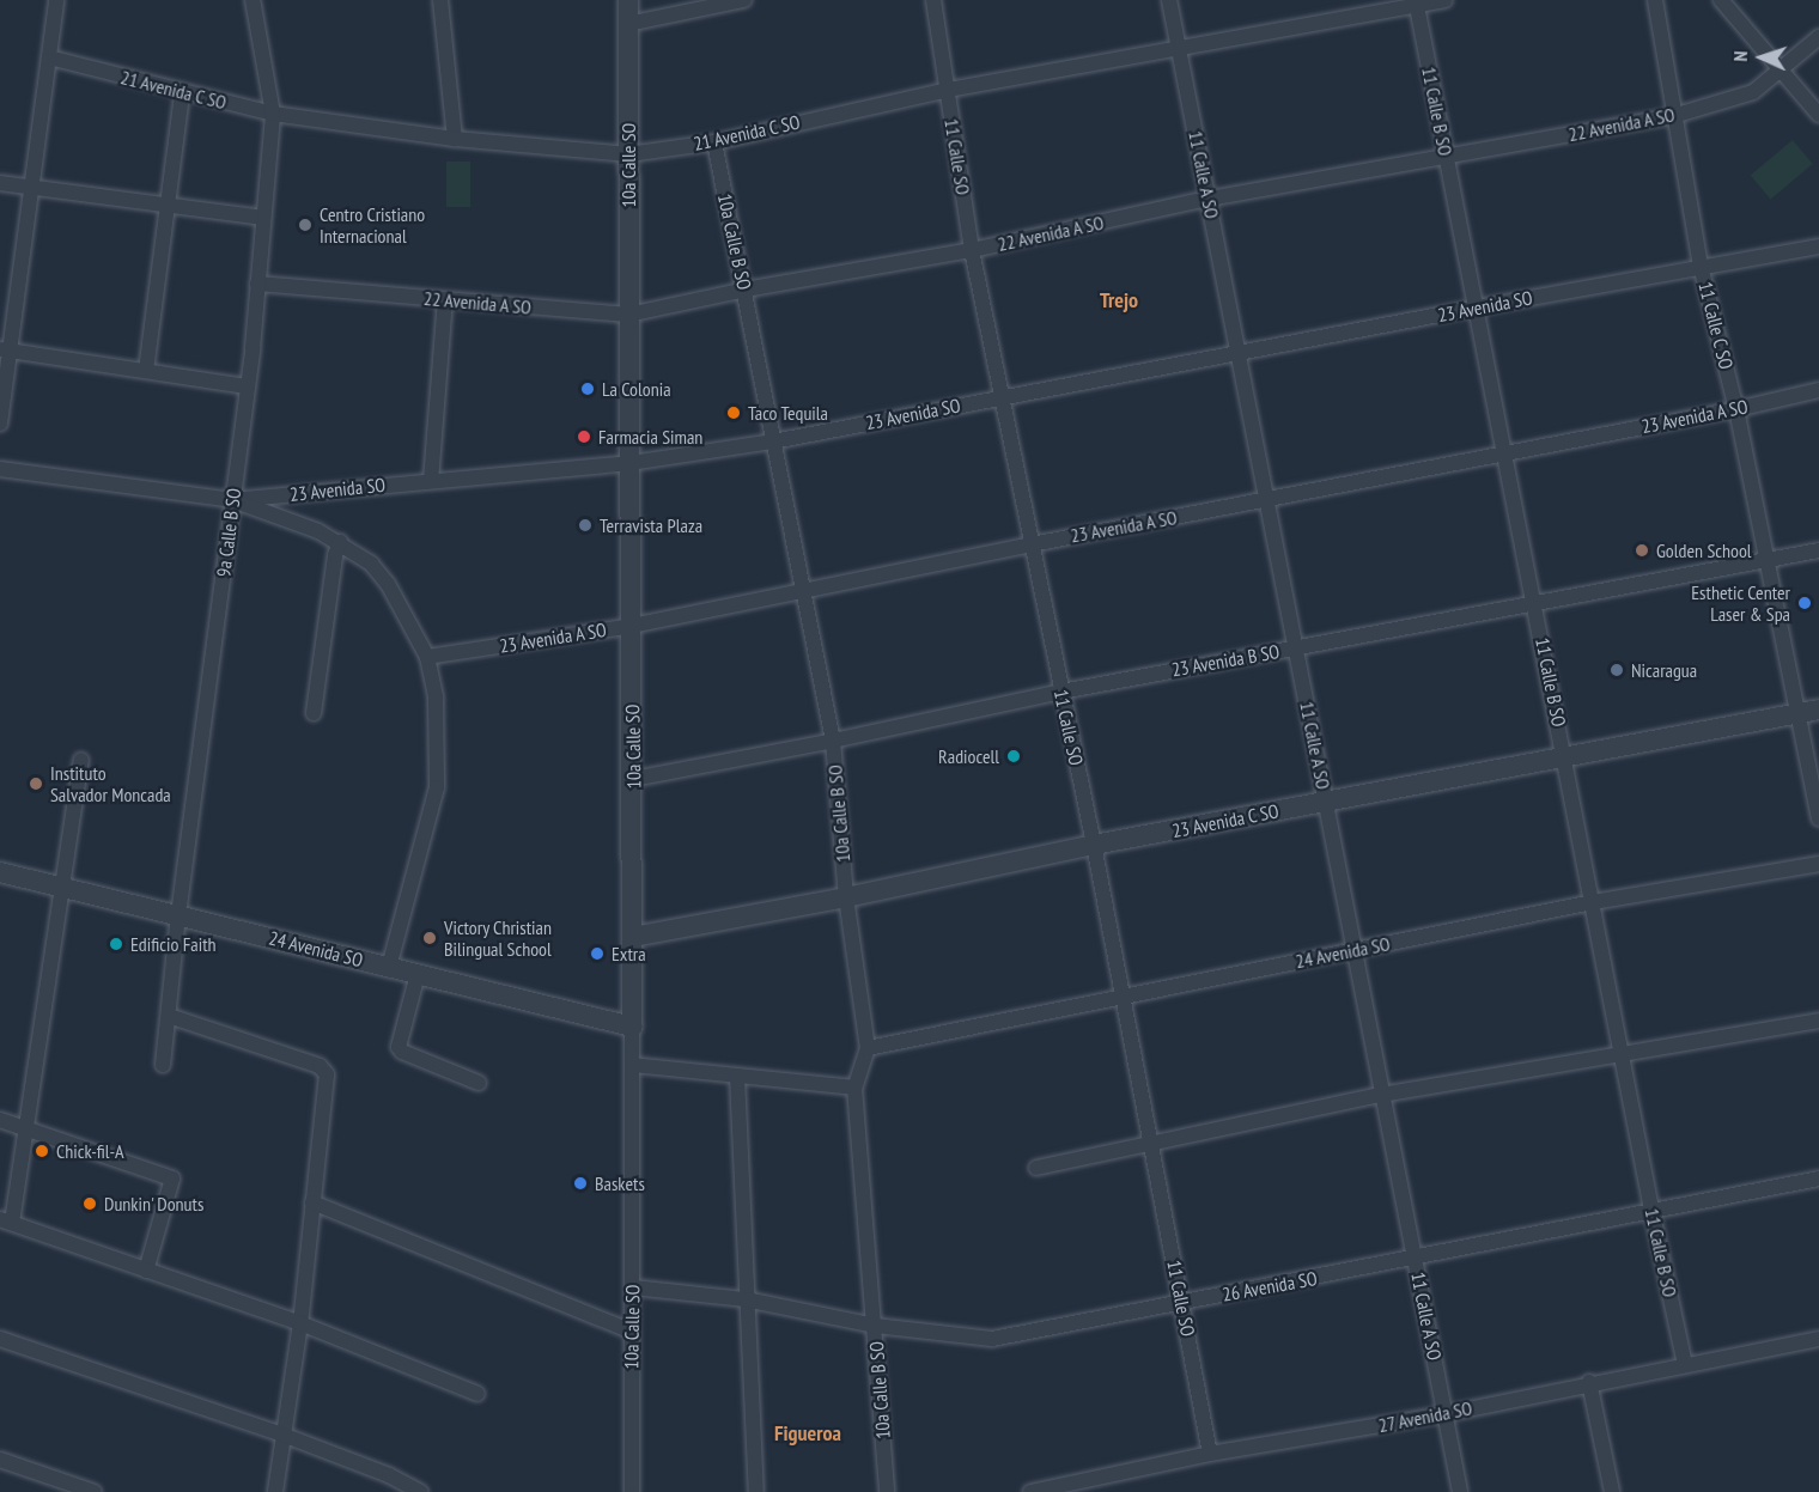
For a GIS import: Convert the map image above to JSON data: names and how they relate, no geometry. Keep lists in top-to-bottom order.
{
  "streets": {
    "street": [
      "21 Avenida C SO",
      "11 Calle B SO",
      "22 Avenida A SO",
      "11 Calle SO",
      "10a Calle SO",
      "11 Calle A SO",
      "10a Calle B SO",
      "23 Avenida SO",
      "11 Calle C SO",
      "23 Avenida A SO",
      "9a Calle B SO",
      "23 Avenida B SO",
      "23 Avenida C SO",
      "24 Avenida SO",
      "26 Avenida SO",
      "27 Avenida SO"
    ]
  },
  "crossings": [
    ["21 Avenida C SO", "11 Calle B SO"],
    ["21 Avenida C SO", "11 Calle SO"],
    ["21 Avenida C SO", "10a Calle SO"],
    ["21 Avenida C SO", "11 Calle A SO"],
    ["21 Avenida C SO", "10a Calle B SO"],
    ["21 Avenida C SO", "9a Calle B SO"],
    ["11 Calle B SO", "22 Avenida A SO"],
    ["11 Calle B SO", "23 Avenida SO"],
    ["11 Calle B SO", "23 Avenida A SO"],
    ["11 Calle B SO", "23 Avenida B SO"],
    ["11 Calle B SO", "23 Avenida C SO"],
    ["11 Calle B SO", "24 Avenida SO"],
    ["11 Calle B SO", "26 Avenida SO"],
    ["11 Calle B SO", "27 Avenida SO"],
    ["22 Avenida A SO", "11 Calle SO"],
    ["22 Avenida A SO", "10a Calle SO"],
    ["22 Avenida A SO", "11 Calle A SO"],
    ["22 Avenida A SO", "10a Calle B SO"],
    ["22 Avenida A SO", "11 Calle C SO"],
    ["22 Avenida A SO", "9a Calle B SO"],
    ["11 Calle SO", "23 Avenida SO"],
    ["11 Calle SO", "23 Avenida A SO"],
    ["11 Calle SO", "23 Avenida B SO"],
    ["11 Calle SO", "23 Avenida C SO"],
    ["11 Calle SO", "24 Avenida SO"],
    ["11 Calle SO", "26 Avenida SO"],
    ["11 Calle SO", "27 Avenida SO"],
    ["10a Calle SO", "23 Avenida SO"],
    ["10a Calle SO", "23 Avenida A SO"],
    ["10a Calle SO", "23 Avenida B SO"],
    ["10a Calle SO", "23 Avenida C SO"],
    ["10a Calle SO", "24 Avenida SO"],
    ["10a Calle SO", "26 Avenida SO"],
    ["11 Calle A SO", "23 Avenida SO"],
    ["11 Calle A SO", "23 Avenida A SO"],
    ["11 Calle A SO", "23 Avenida B SO"],
    ["11 Calle A SO", "23 Avenida C SO"],
    ["11 Calle A SO", "24 Avenida SO"],
    ["11 Calle A SO", "26 Avenida SO"],
    ["11 Calle A SO", "27 Avenida SO"],
    ["10a Calle B SO", "23 Avenida SO"],
    ["10a Calle B SO", "23 Avenida A SO"],
    ["10a Calle B SO", "23 Avenida B SO"],
    ["10a Calle B SO", "23 Avenida C SO"],
    ["10a Calle B SO", "24 Avenida SO"],
    ["10a Calle B SO", "26 Avenida SO"],
    ["23 Avenida SO", "11 Calle C SO"],
    ["23 Avenida SO", "9a Calle B SO"],
    ["11 Calle C SO", "23 Avenida A SO"],
    ["11 Calle C SO", "23 Avenida B SO"],
    ["11 Calle C SO", "23 Avenida C SO"],
    ["9a Calle B SO", "24 Avenida SO"]
  ],
  "districts": ["Trejo", "Figueroa"],
  "places": [
    "Centro Cristiano Internacional",
    "La Colonia",
    "Taco Tequila",
    "Farmacia Siman",
    "Terravista Plaza",
    "Golden School",
    "Esthetic Center Laser & Spa",
    "Nicaragua",
    "Radiocell",
    "Instituto Salvador Moncada",
    "Victory Christian Bilingual School",
    "Edificio Faith",
    "Extra",
    "Chick-fil-A",
    "Baskets",
    "Dunkin' Donuts"
  ],
  "north": "left"
}
